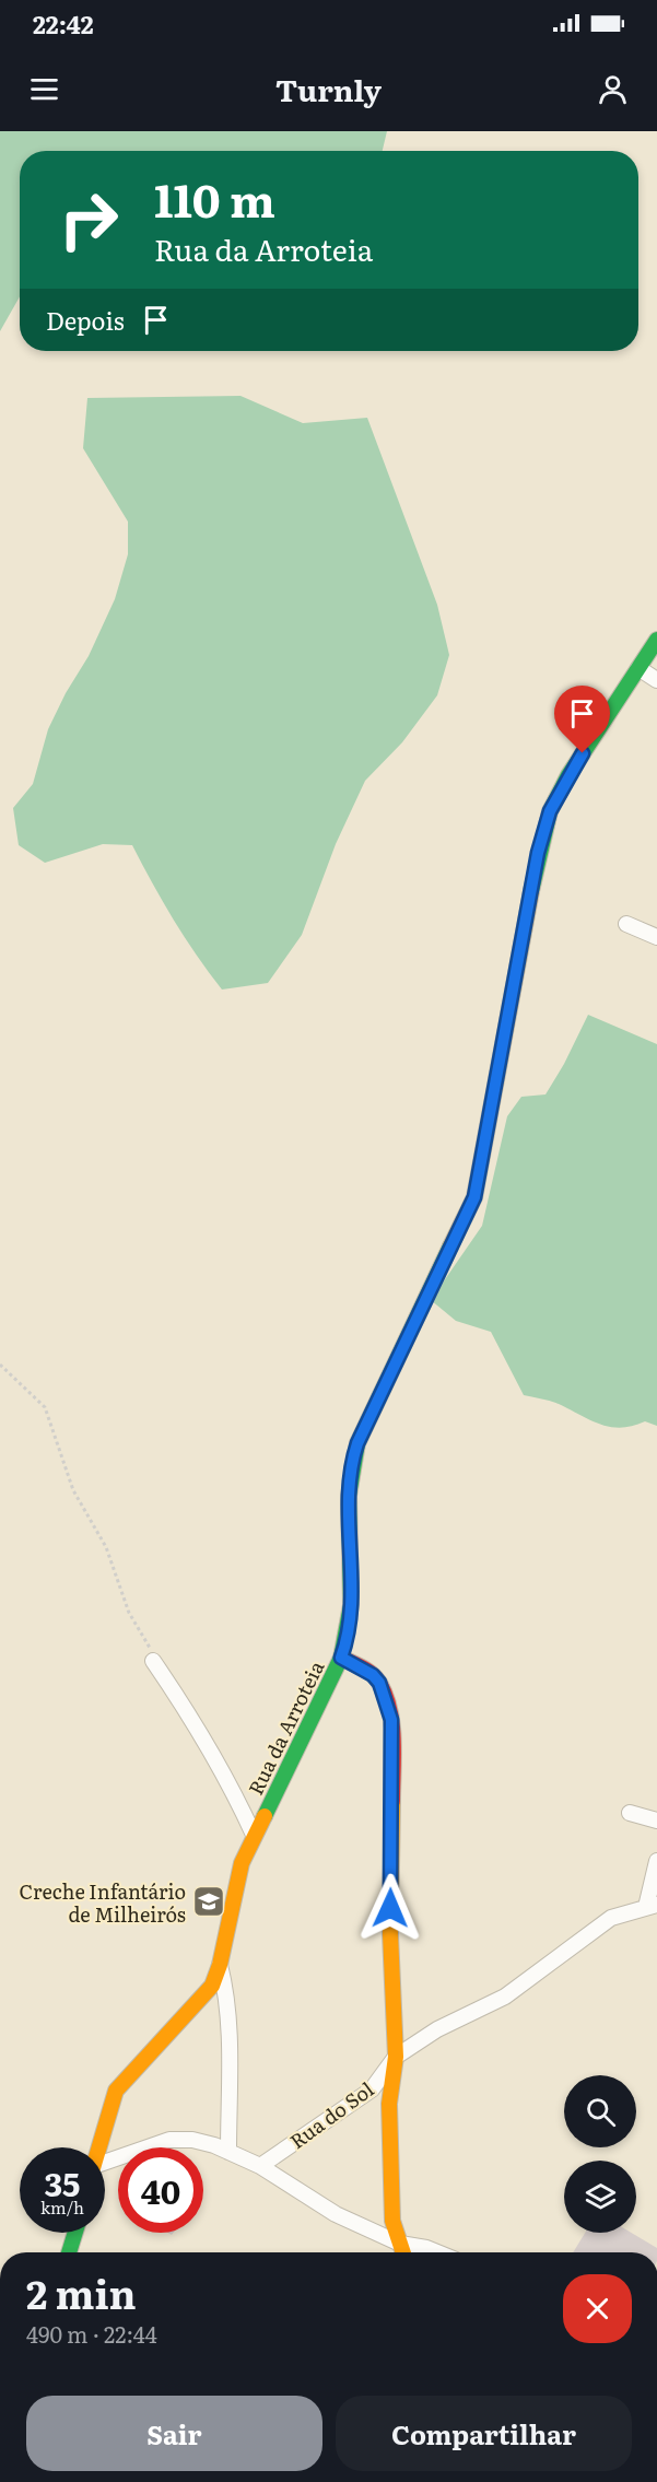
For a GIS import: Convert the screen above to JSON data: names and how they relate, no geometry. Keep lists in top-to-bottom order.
{
  "streets": {
    "main road": ["Rua da Arroteia"],
    "street": ["Rua do Sol"]
  },
  "places": {
    "school or university": ["Creche Infantário de Milheirós"]
  },
  "page": {
    "status": "22:42",
    "header": "Turnly",
    "turn": ["110 m", "Rua da Arroteia"],
    "then": "Depois",
    "speed": "35 km/h",
    "limit": "40",
    "heading": ["2 min", "490 m · 22:44"],
    "buttons": ["Sair", "Compartilhar"]
  }
}
